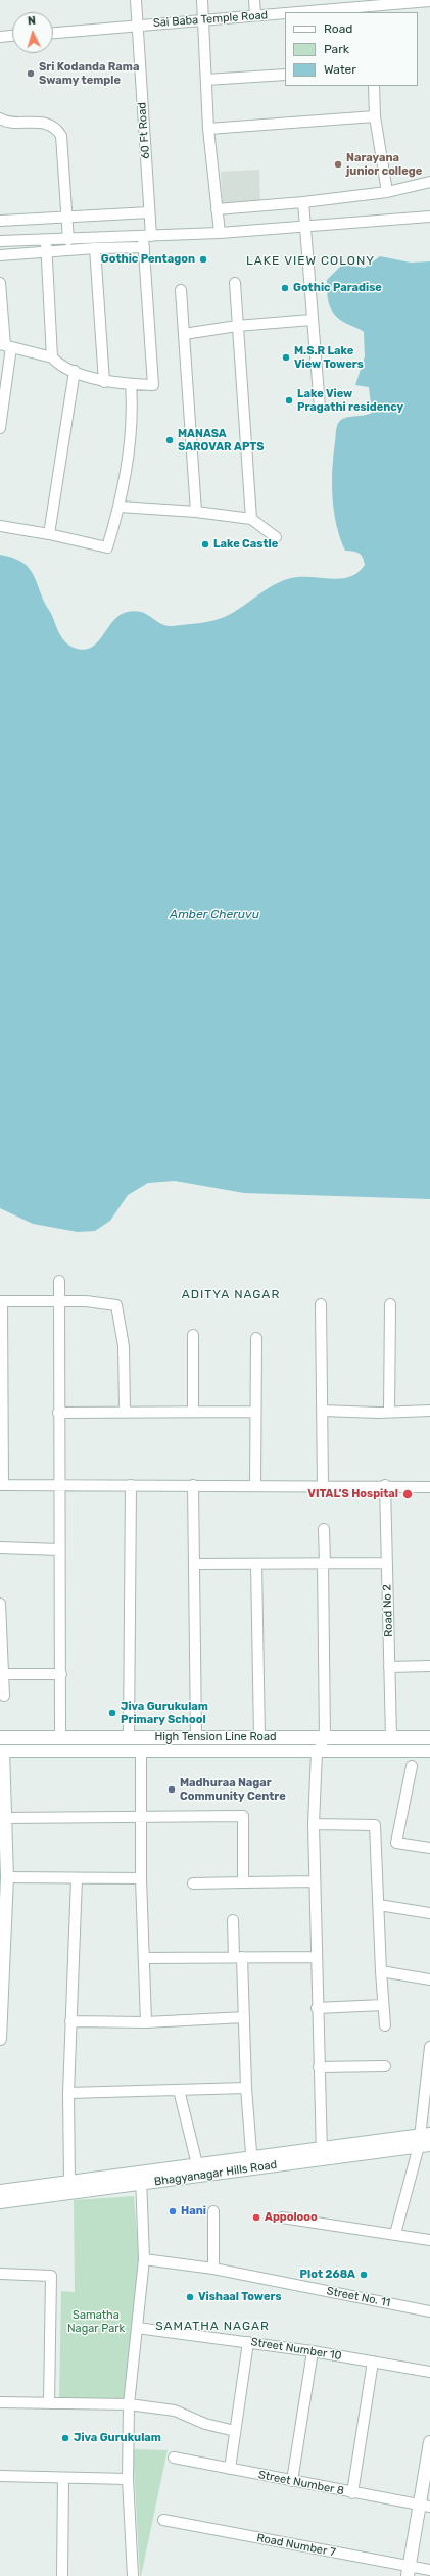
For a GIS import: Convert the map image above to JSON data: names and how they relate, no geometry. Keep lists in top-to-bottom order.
{
  "streets": {
    "main road": ["High Tension Line Road", "Bhagyanagar Hills Road"],
    "street": [
      "Sai Baba Temple Road",
      "60 Ft Road",
      "Road No 2",
      "Street No. 11",
      "Street Number 10",
      "Street Number 8",
      "Road Number 7"
    ]
  },
  "crossings": [
    ["Sai Baba Temple Road", "60 Ft Road"],
    ["Road No 2", "High Tension Line Road"]
  ],
  "districts": ["LAKE VIEW COLONY", "ADITYA NAGAR", "SAMATHA NAGAR"],
  "water": ["Amber Cheruvu"],
  "parks": ["Samatha Nagar Park"],
  "places": [
    "Sri Kodanda Rama Swamy temple",
    "Narayana junior college",
    "Gothic Pentagon",
    "Gothic Paradise",
    "M.S.R Lake View Towers",
    "Lake View Pragathi residency",
    "MANASA SAROVAR APTS",
    "Lake Castle",
    "VITAL'S Hospital",
    "Jiva Gurukulam Primary School",
    "Madhuraa Nagar Community Centre",
    "Hani",
    "Appolooo",
    "Plot 268A",
    "Vishaal Towers",
    "Jiva Gurukulam"
  ],
  "legend": ["Road", "Park", "Water"],
  "north": "top"
}
